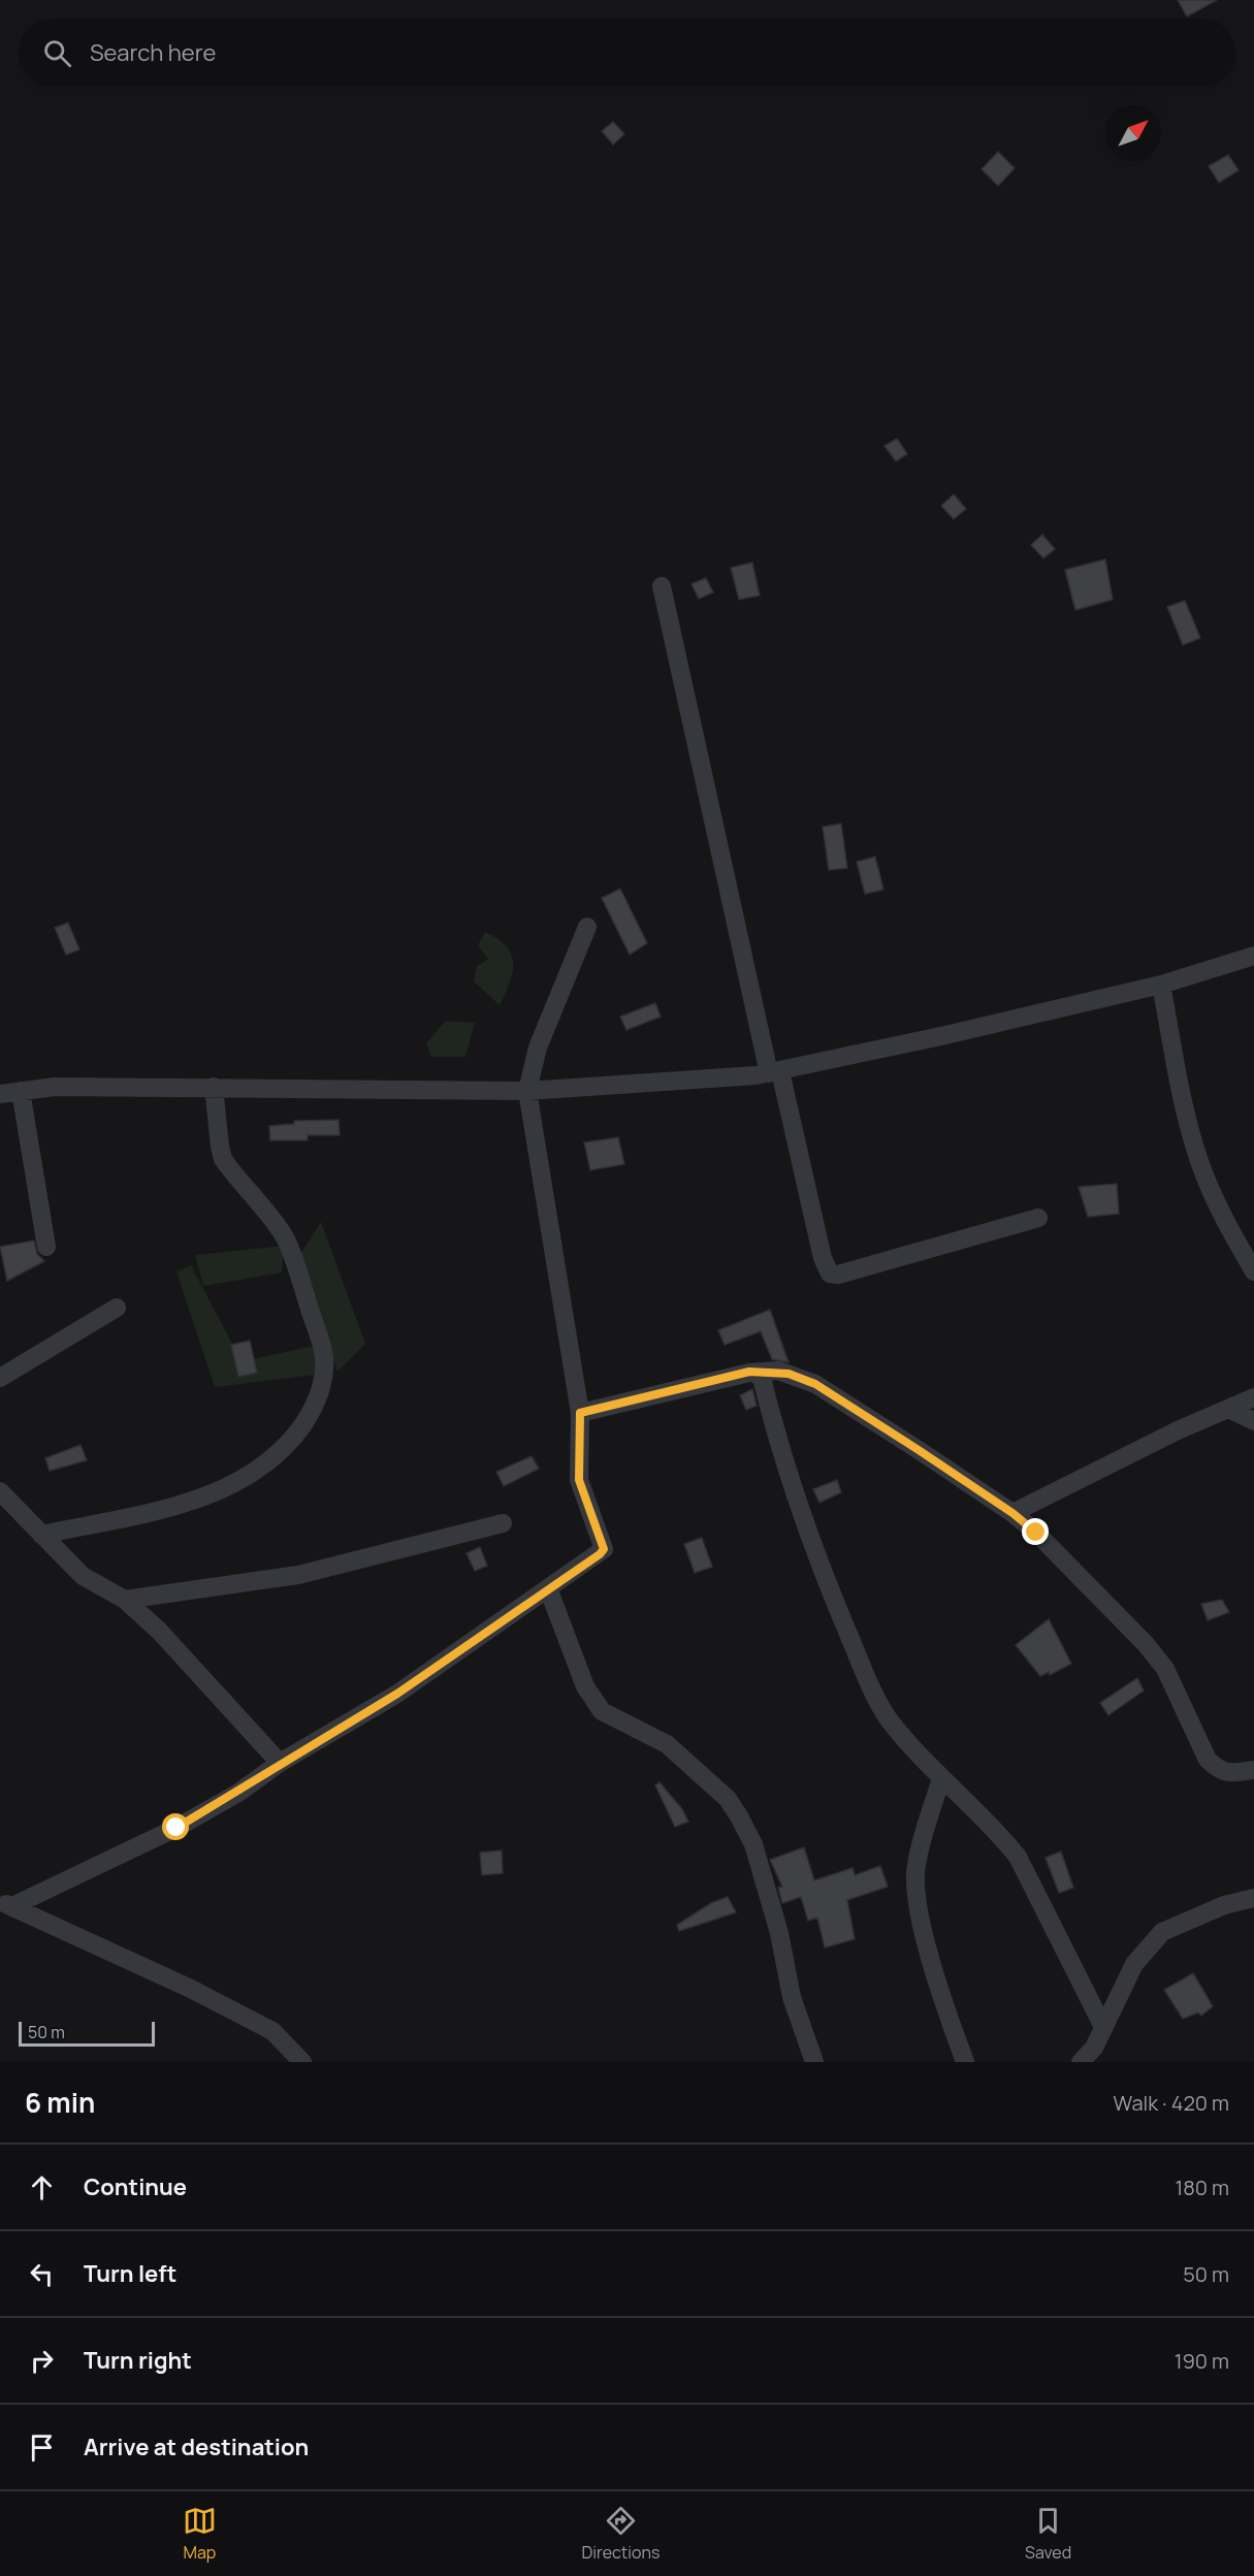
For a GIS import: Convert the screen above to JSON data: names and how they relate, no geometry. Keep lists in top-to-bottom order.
{
  "scale_bar": "50 m",
  "north": "top right",
  "page": {
    "search": "Search here",
    "scale": "50 m",
    "heading": ["6 min", "Walk · 420 m"],
    "list": [
      ["Continue", "180 m"],
      ["Turn left", "50 m"],
      ["Turn right", "190 m"],
      "Arrive at destination"
    ],
    "nav": ["Map", "Directions", "Saved"]
  }
}
